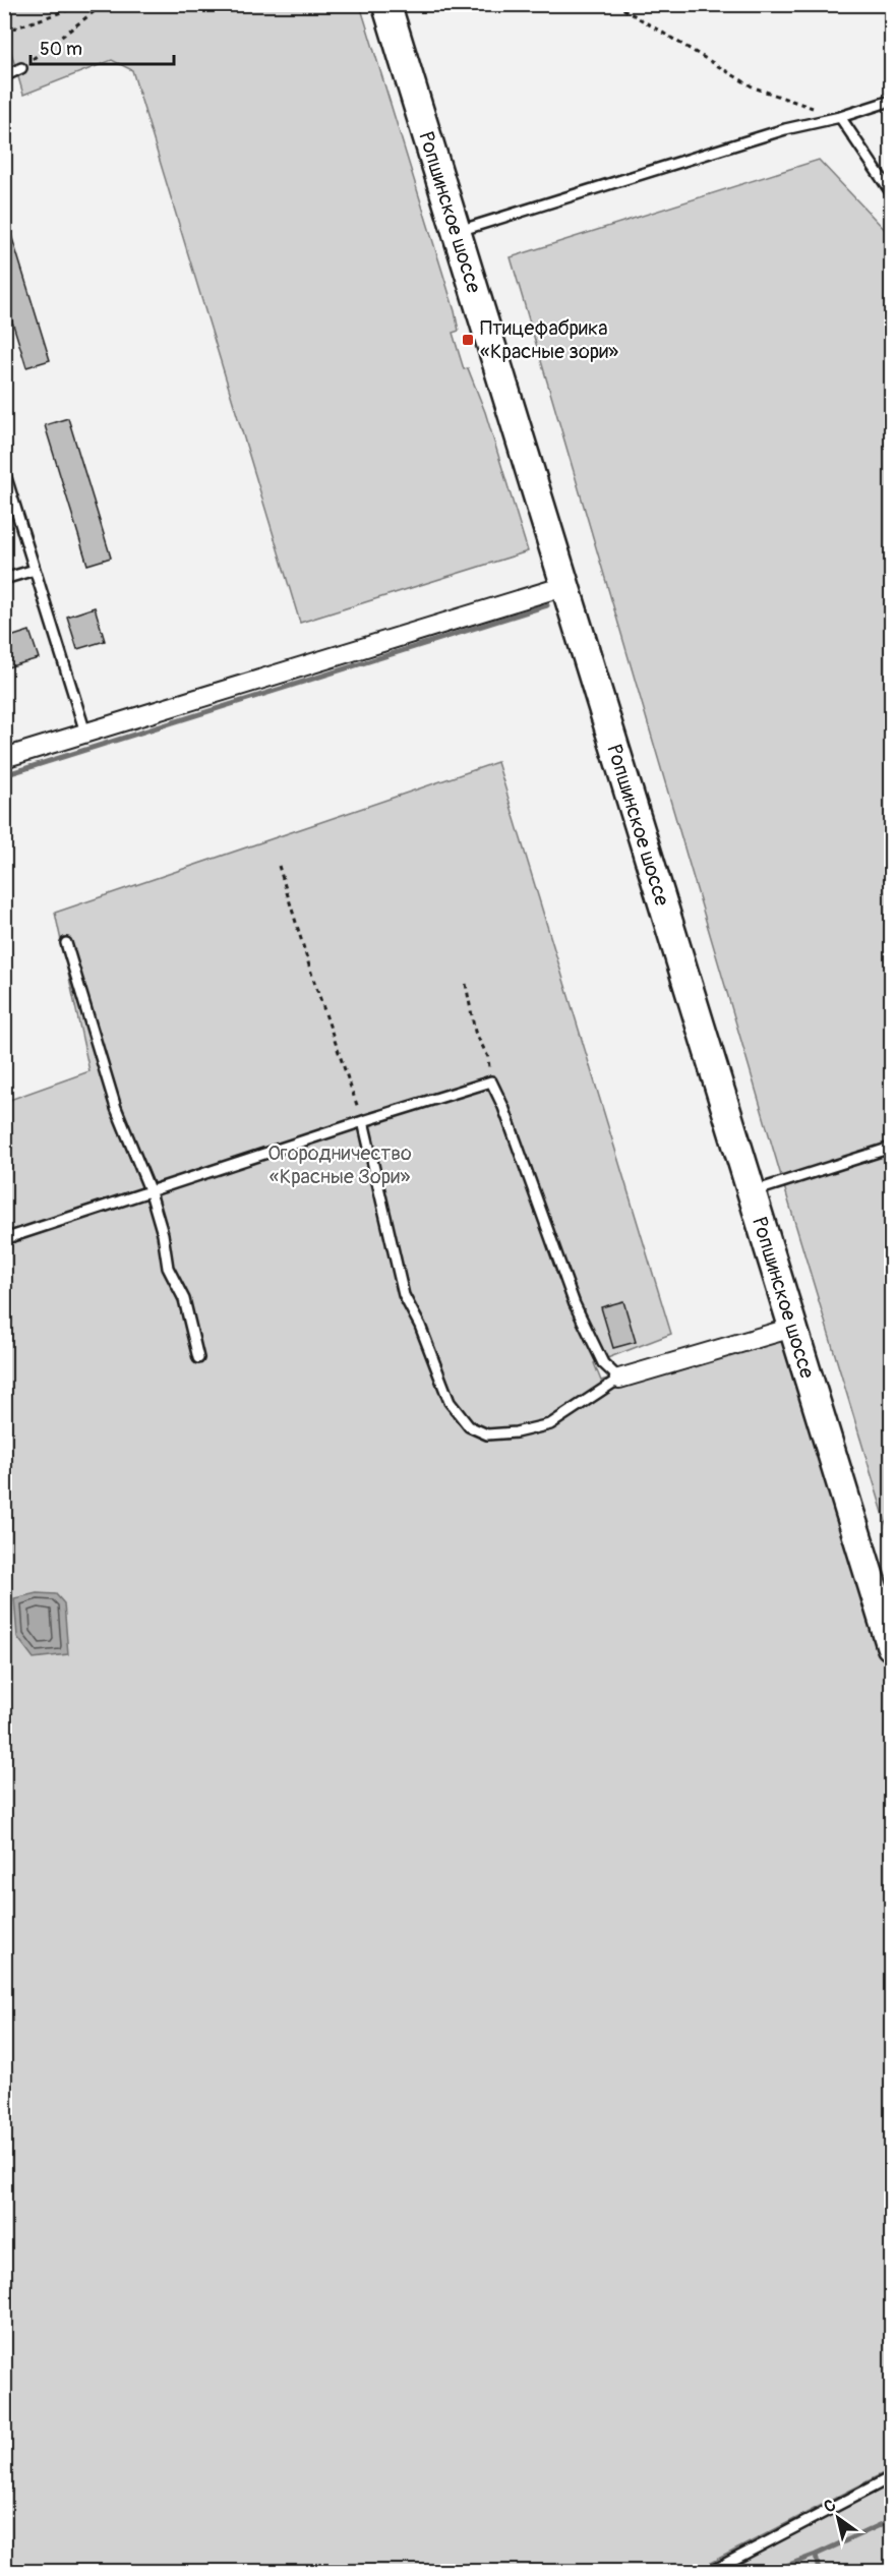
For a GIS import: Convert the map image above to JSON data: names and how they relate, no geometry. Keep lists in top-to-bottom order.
{
  "streets": {
    "main road": ["Ропшинское шоссе"]
  },
  "parks": ["Огородничество «Красные Зори»"],
  "places": {
    "transit": ["Птицефабрика «Красные зори»"]
  },
  "scale_bar": "50 m",
  "north": "top left"
}
